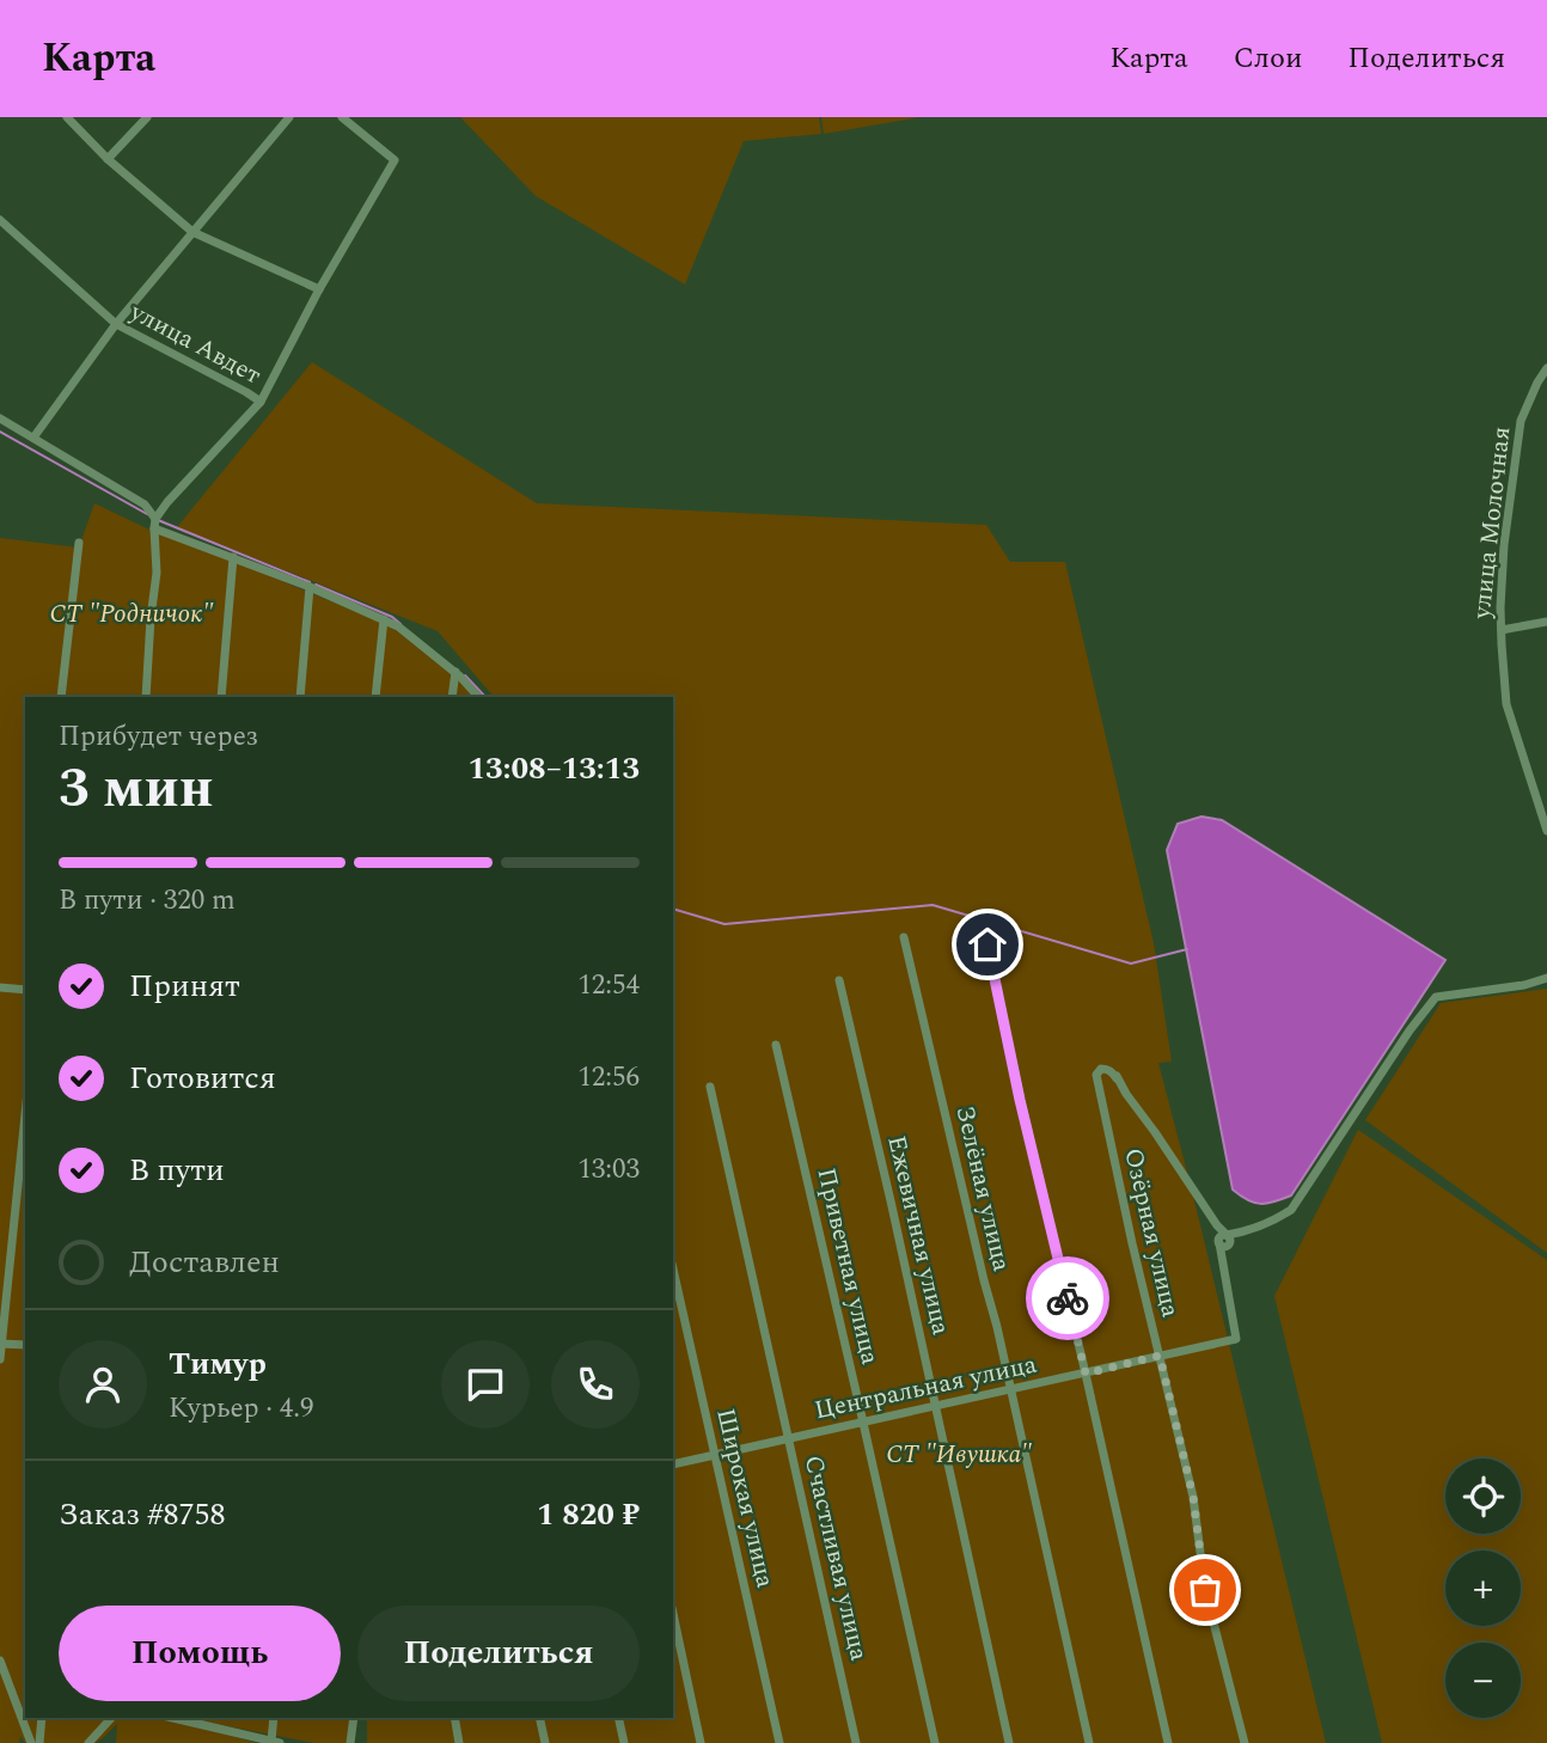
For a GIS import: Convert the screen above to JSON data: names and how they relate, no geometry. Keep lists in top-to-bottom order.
{
  "streets": {
    "street": [
      "улица Авдет",
      "улица Молочная",
      "Зелёная улица",
      "Озёрная улица",
      "Ежевичная улица",
      "Приветная улица",
      "Центральная улица",
      "Широкая улица",
      "Счастливая улица"
    ]
  },
  "crossings": [
    ["Зелёная улица", "Центральная улица"],
    ["Озёрная улица", "Центральная улица"],
    ["Ежевичная улица", "Центральная улица"],
    ["Приветная улица", "Центральная улица"],
    ["Центральная улица", "Широкая улица"],
    ["Центральная улица", "Счастливая улица"]
  ],
  "parks": ["СТ \"Родничок\"", "СТ \"Ивушка\""],
  "page": {
    "header": "Карта",
    "nav": ["Карта", "Слои", "Поделиться"],
    "heading": ["3 мин", "Прибудет через", "13:08–13:13"],
    "panel": [
      "Тимур",
      "Курьер · 4.9",
      "Заказ #8758",
      "1 820 ₽"
    ],
    "bar": "В пути · 320 m",
    "list": [
      ["Принят", "12:54"],
      ["Готовится", "12:56"],
      ["В пути", "13:03"],
      "Доставлен"
    ],
    "map_buttons": ["+", "−"],
    "buttons": ["Помощь", "Поделиться"]
  }
}
